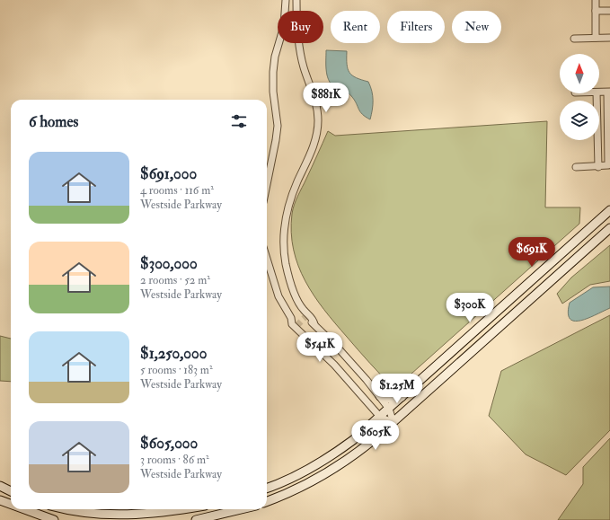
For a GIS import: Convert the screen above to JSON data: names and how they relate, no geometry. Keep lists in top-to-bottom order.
{
  "north": "top",
  "page": {
    "chip": [
      "Buy",
      "Rent",
      "Filters",
      "New"
    ],
    "price": [
      "$881K",
      "$691K",
      "$300K",
      "$541K",
      "$1.25M",
      "$605K"
    ],
    "heading": "6 homes",
    "list": [
      {
        "name": "$691,000",
        "note": "4 rooms · 116 m² · Westside Parkway"
      },
      {
        "name": "$300,000",
        "note": "2 rooms · 52 m² · Westside Parkway"
      },
      {
        "name": "$1,250,000",
        "note": "5 rooms · 183 m² · Westside Parkway"
      },
      {
        "name": "$605,000",
        "note": "3 rooms · 86 m² · Westside Parkway"
      }
    ]
  }
}
